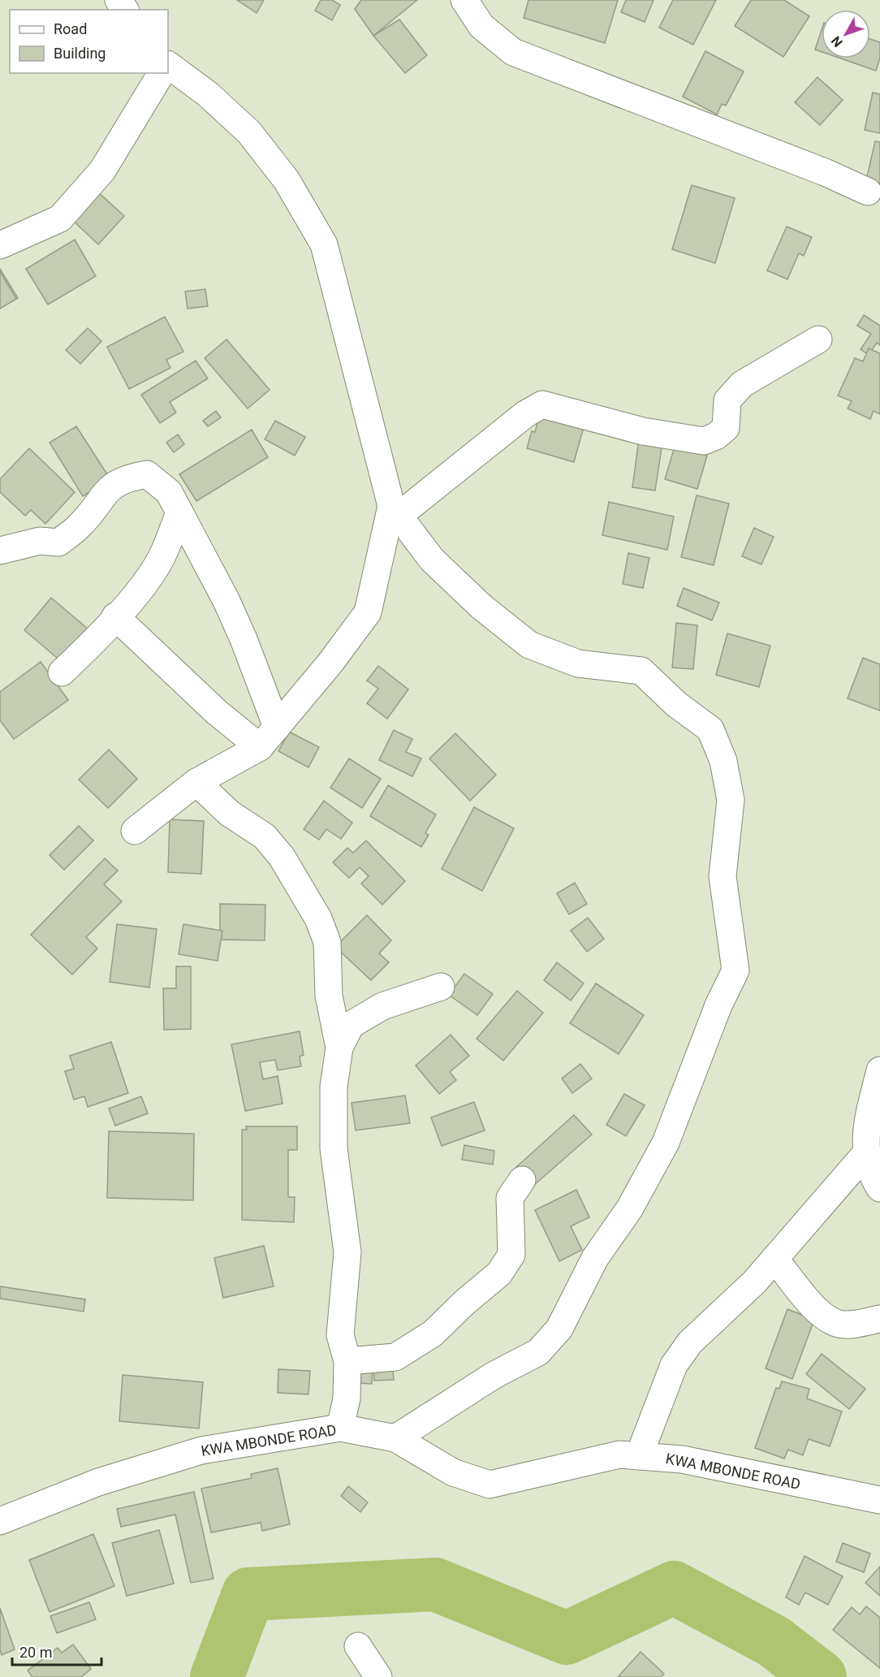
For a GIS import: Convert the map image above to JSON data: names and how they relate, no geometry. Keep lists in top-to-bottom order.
{
  "streets": {
    "street": ["KWA MBONDE ROAD"]
  },
  "legend": ["Road", "Building"],
  "scale_bar": "20 m",
  "north": "bottom left"
}
